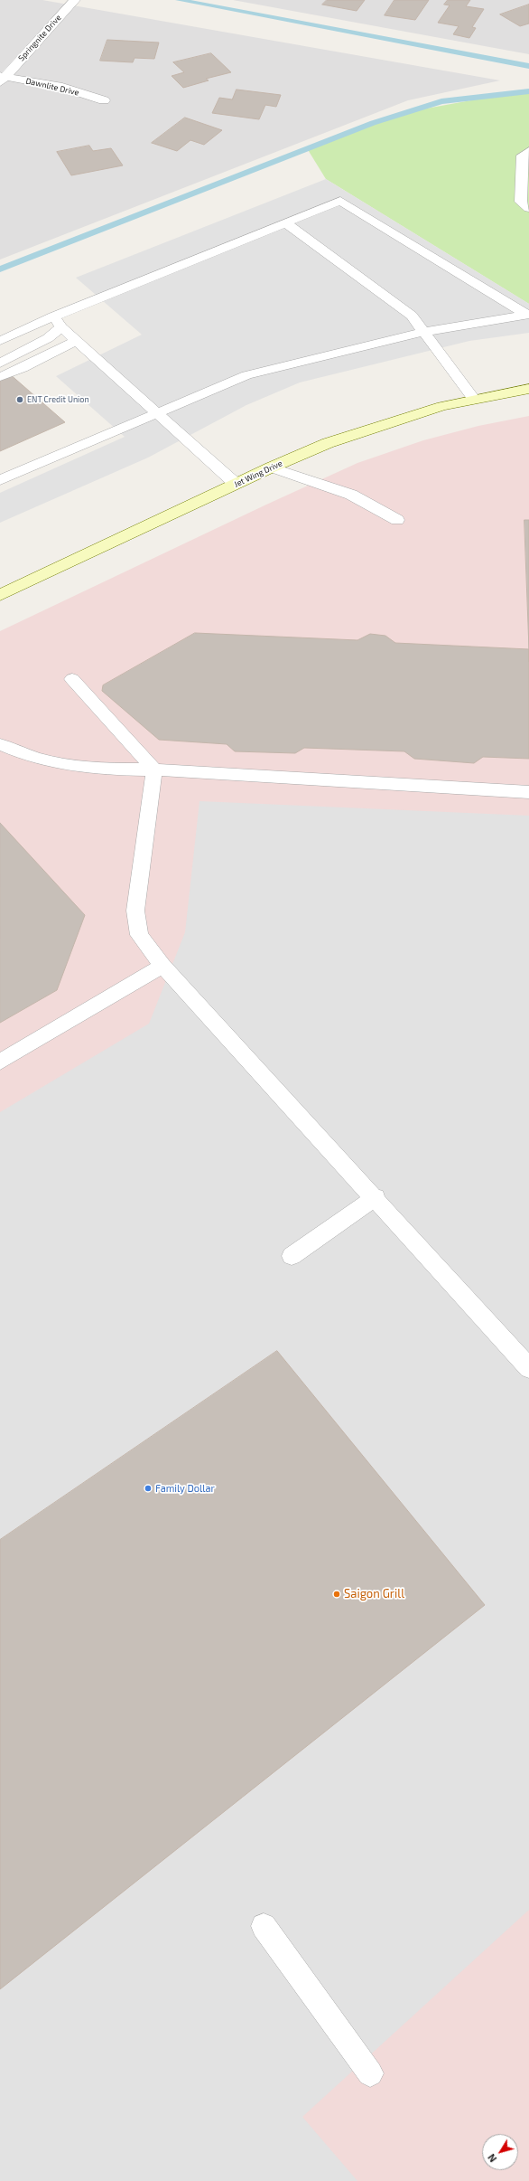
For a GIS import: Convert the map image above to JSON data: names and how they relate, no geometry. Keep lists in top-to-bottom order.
{
  "streets": {
    "main road": ["Jet Wing Drive"],
    "street": ["Springnite Drive", "Dawnlite Drive"]
  },
  "crossings": [
    ["Springnite Drive", "Dawnlite Drive"]
  ],
  "places": ["ENT Credit Union", "Family Dollar", "Saigon Grill"],
  "north": "bottom left"
}
